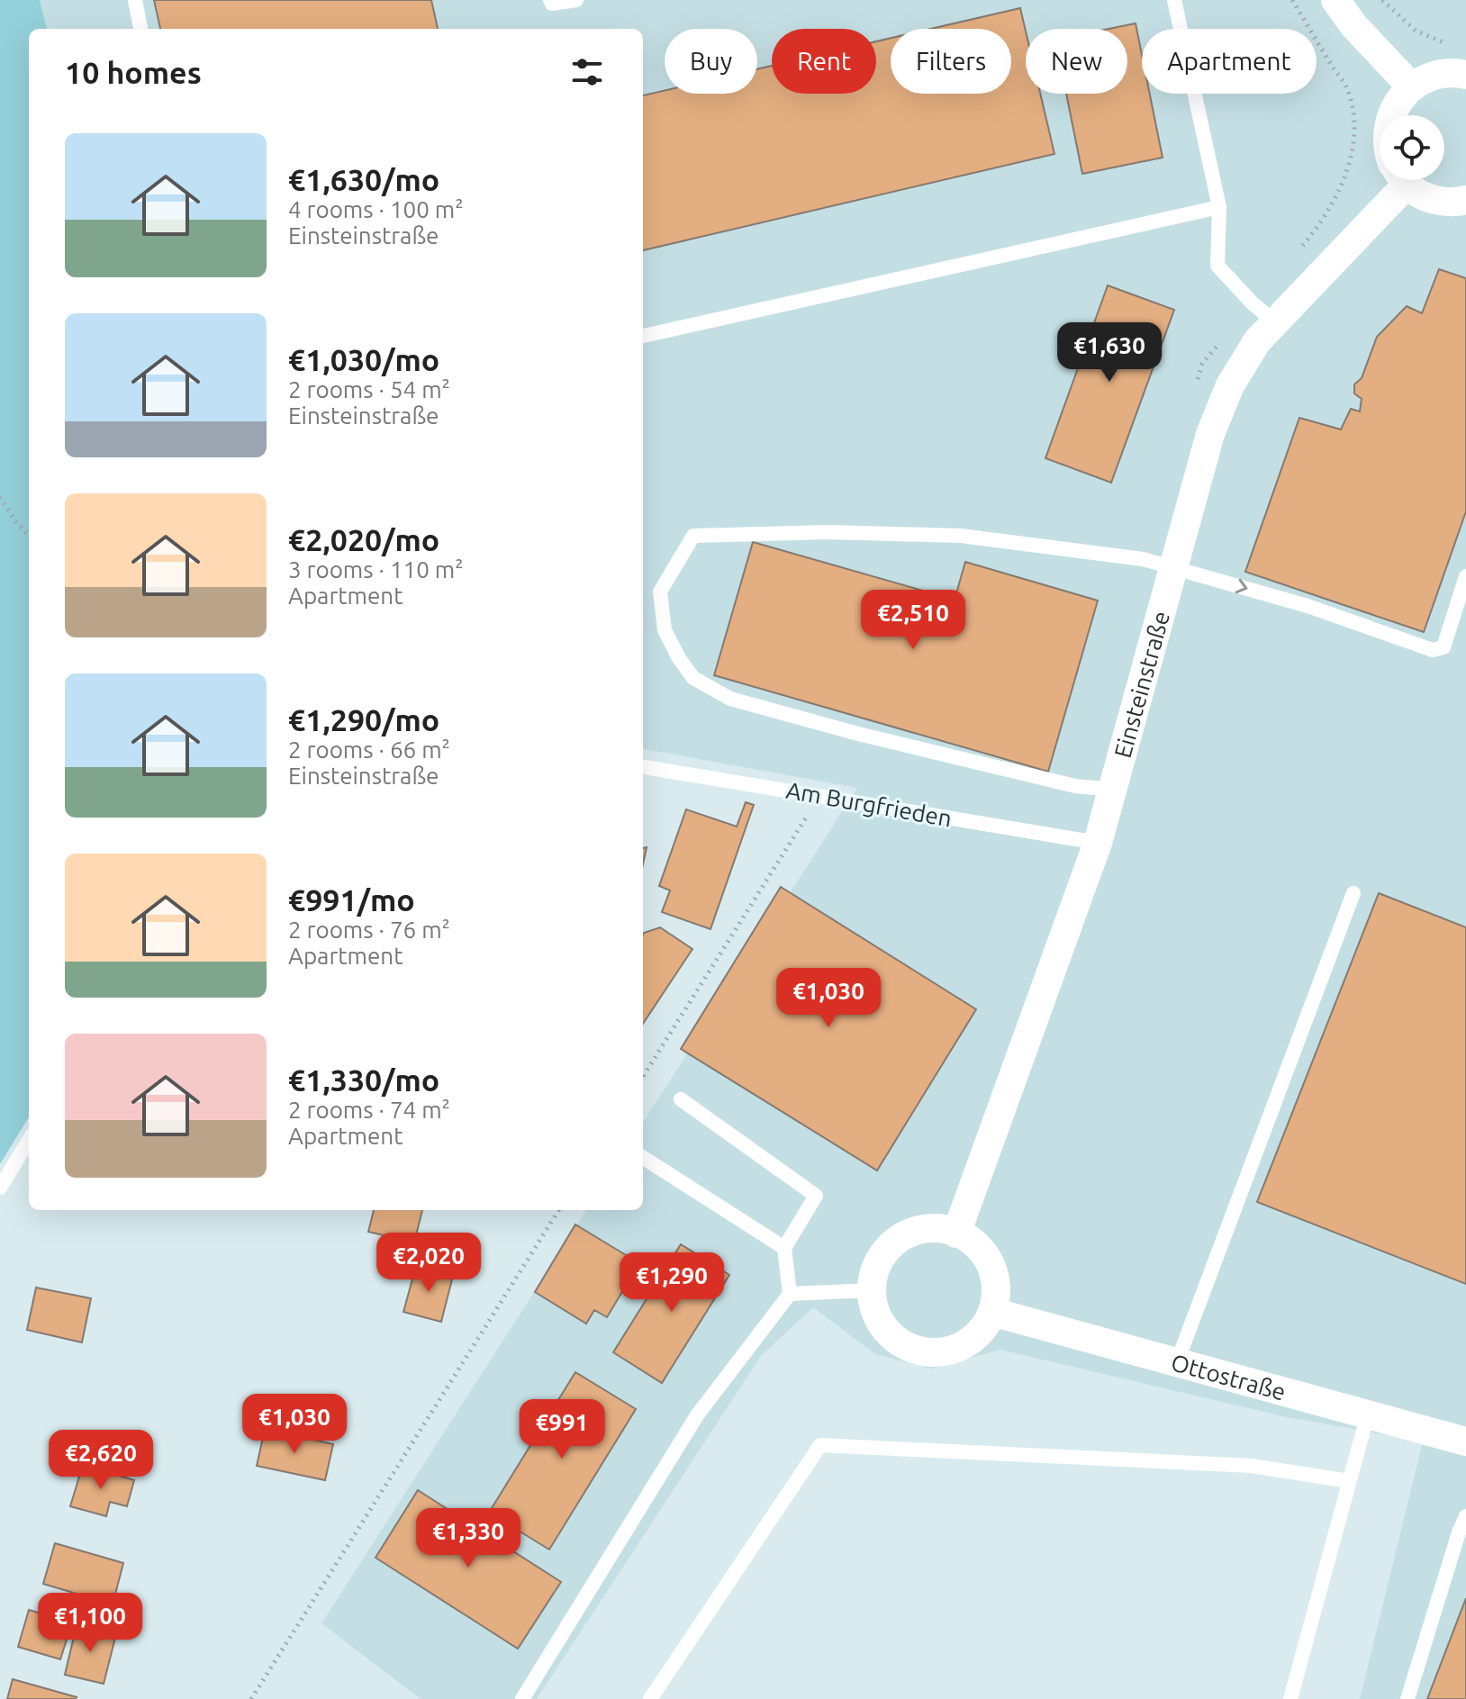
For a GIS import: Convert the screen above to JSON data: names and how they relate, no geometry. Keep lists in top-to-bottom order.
{
  "streets": {
    "street": ["Einsteinstraße", "Ottostraße"],
    "lane": ["Am Burgfrieden"]
  },
  "crossings": [
    ["Einsteinstraße", "Am Burgfrieden"],
    ["Einsteinstraße", "Ottostraße"]
  ],
  "page": {
    "chip": [
      "Buy",
      "Rent",
      "Filters",
      "New",
      "Apartment"
    ],
    "heading": "10 homes",
    "list": [
      {
        "name": "€1,630/mo",
        "note": "4 rooms · 100 m² · Einsteinstraße"
      },
      {
        "name": "€1,030/mo",
        "note": "2 rooms · 54 m² · Einsteinstraße"
      },
      {
        "name": "€2,020/mo",
        "note": "3 rooms · 110 m² · Apartment"
      },
      {
        "name": "€1,290/mo",
        "note": "2 rooms · 66 m² · Einsteinstraße"
      },
      {
        "name": "€991/mo",
        "note": "2 rooms · 76 m² · Apartment"
      },
      {
        "name": "€1,330/mo",
        "note": "2 rooms · 74 m² · Apartment"
      }
    ],
    "price": [
      "€1,630",
      "€2,510",
      "€1,030",
      "€2,020",
      "€1,290",
      "€1,030",
      "€991",
      "€2,620",
      "€1,330",
      "€1,100"
    ]
  }
}
